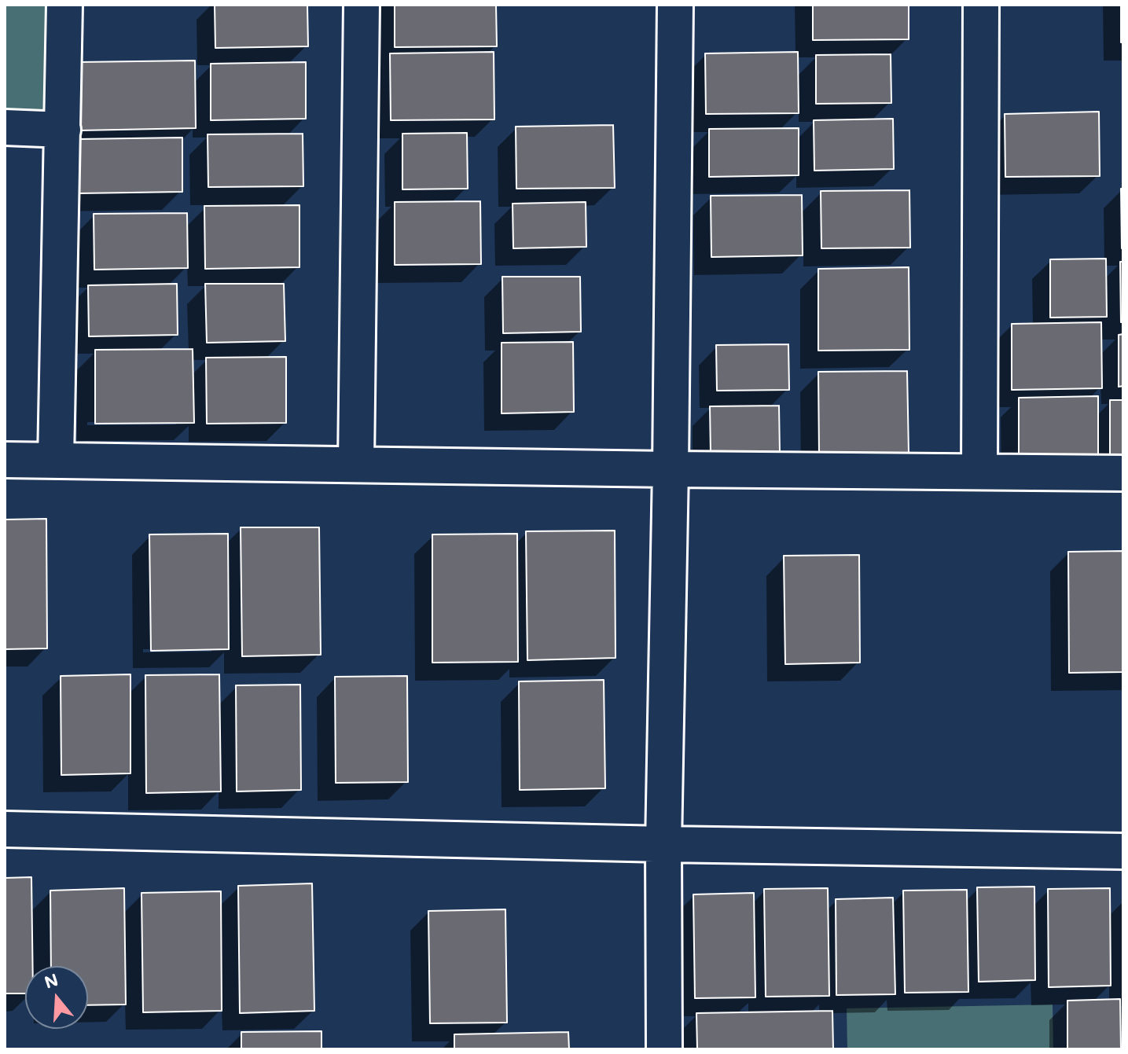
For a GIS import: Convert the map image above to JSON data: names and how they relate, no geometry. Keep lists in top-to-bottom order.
{
  "north": "top"
}
